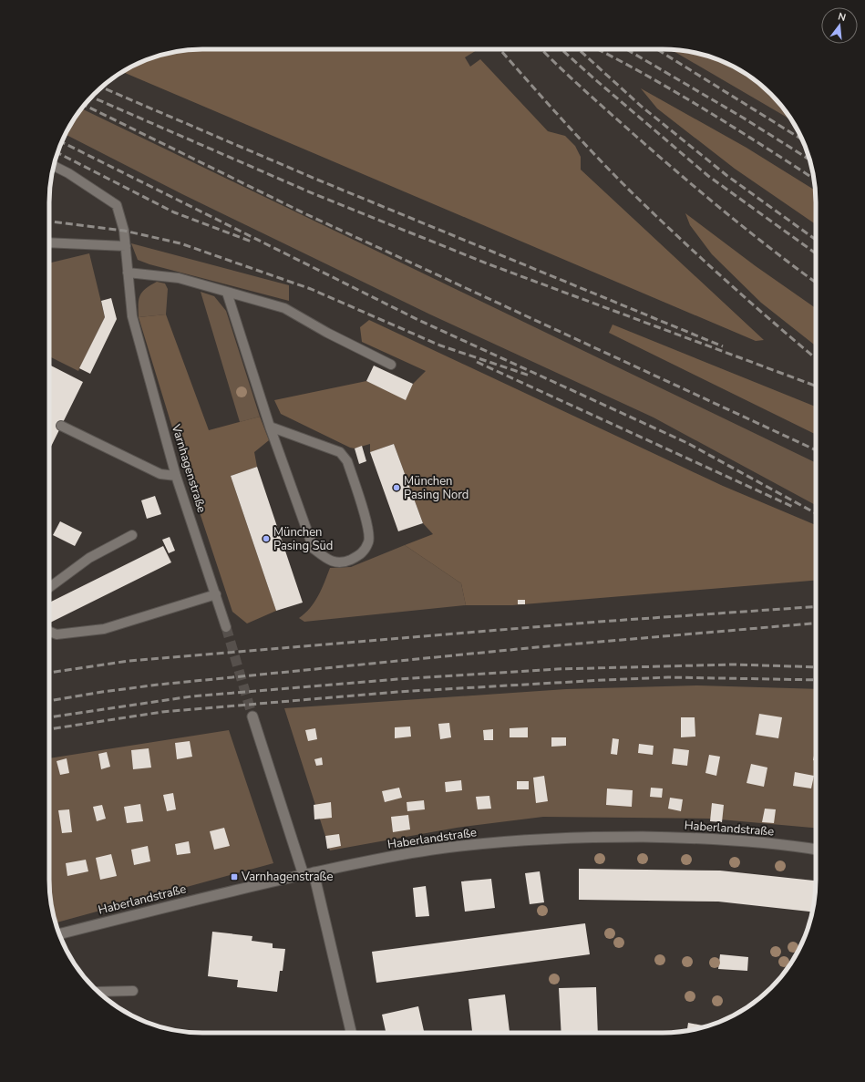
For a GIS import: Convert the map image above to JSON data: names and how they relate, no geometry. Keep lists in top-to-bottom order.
{
  "streets": {
    "street": ["Haberlandstraße"],
    "lane": ["Varnhagenstraße"]
  },
  "places": {
    "other": ["München Pasing Nord", "München Pasing Süd"],
    "transit": ["Varnhagenstraße"]
  },
  "north": "top"
}
